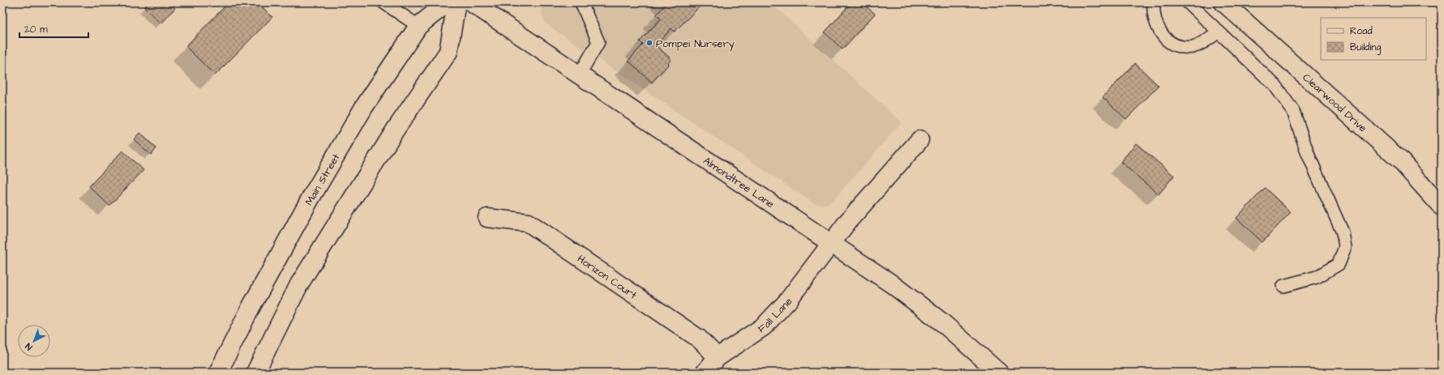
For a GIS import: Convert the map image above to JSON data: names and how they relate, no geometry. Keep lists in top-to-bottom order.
{
  "streets": {
    "street": [
      "Clearwood Drive",
      "Main Street",
      "Almondtree Lane",
      "Horizon Court",
      "Fall Lane"
    ]
  },
  "crossings": [
    ["Almondtree Lane", "Fall Lane"],
    ["Horizon Court", "Fall Lane"]
  ],
  "places": ["Pompei Nursery"],
  "legend": ["Road", "Building"],
  "scale_bar": "20 m",
  "north": "bottom left"
}
